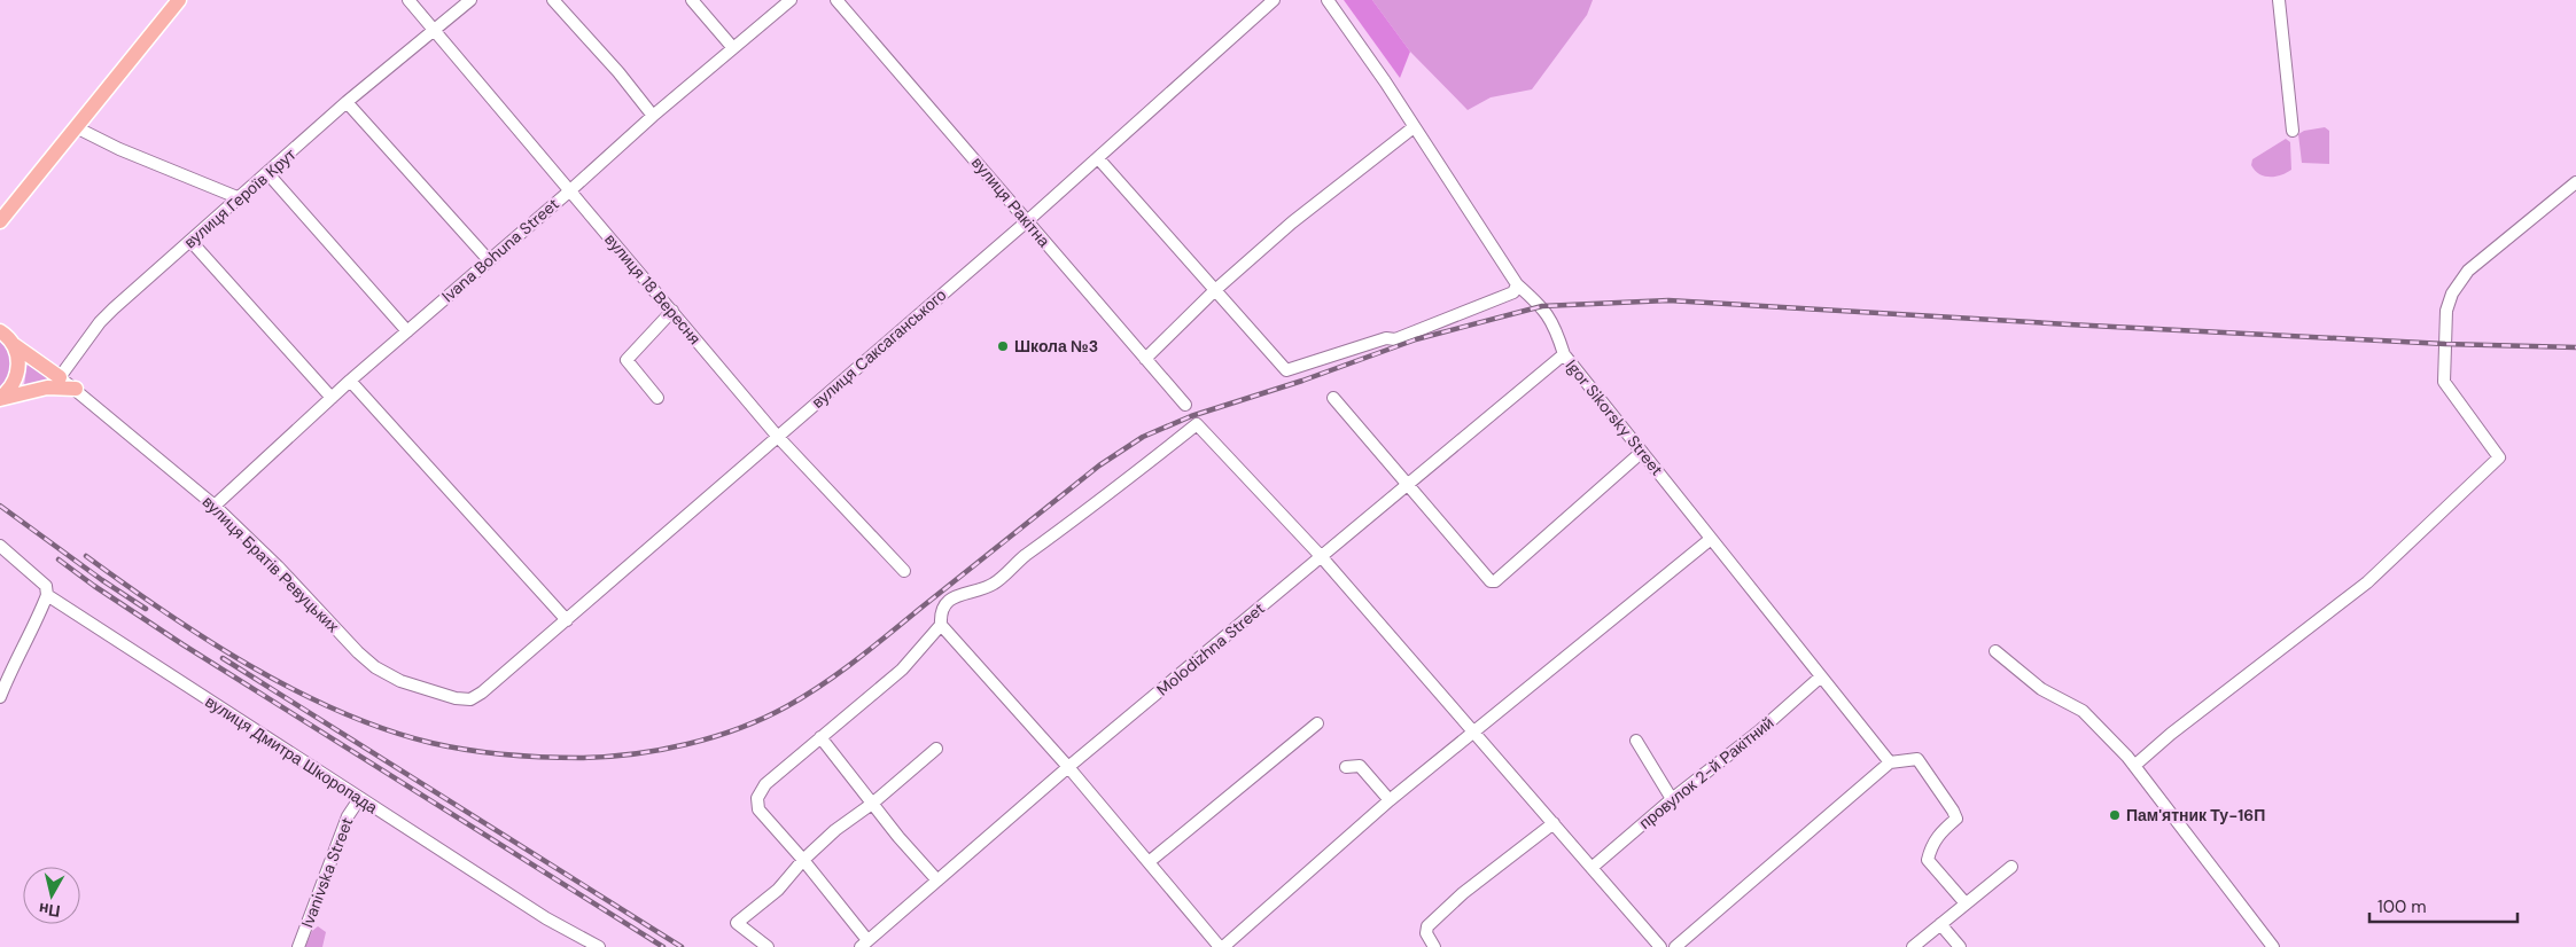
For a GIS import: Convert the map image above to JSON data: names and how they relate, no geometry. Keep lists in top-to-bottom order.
{
  "streets": {
    "street": [
      "вулиця Героїв Крут",
      "вулиця Ракітна",
      "Ivana Bohuna Street",
      "вулиця 18 Вересня",
      "вулиця Саксаганського",
      "Igor Sikorsky Street",
      "вулиця Братів Ревуцьких",
      "Molodizhna Street",
      "вулиця Дмитра Шкоропада",
      "провулок 2-й Ракітний",
      "Ivanivska Street"
    ]
  },
  "crossings": [
    ["вулиця Героїв Крут", "вулиця 18 Вересня"],
    ["вулиця Героїв Крут", "вулиця Братів Ревуцьких"],
    ["вулиця Ракітна", "вулиця Саксаганського"],
    ["Ivana Bohuna Street", "вулиця 18 Вересня"],
    ["Ivana Bohuna Street", "вулиця Братів Ревуцьких"],
    ["вулиця 18 Вересня", "вулиця Саксаганського"],
    ["вулиця Саксаганського", "вулиця Братів Ревуцьких"],
    ["Igor Sikorsky Street", "Molodizhna Street"],
    ["Igor Sikorsky Street", "провулок 2-й Ракітний"],
    ["вулиця Дмитра Шкоропада", "Ivanivska Street"]
  ],
  "places": ["Школа №3", "Пам'ятник Ту-16П"],
  "scale_bar": "100 m",
  "north": "bottom"
}
